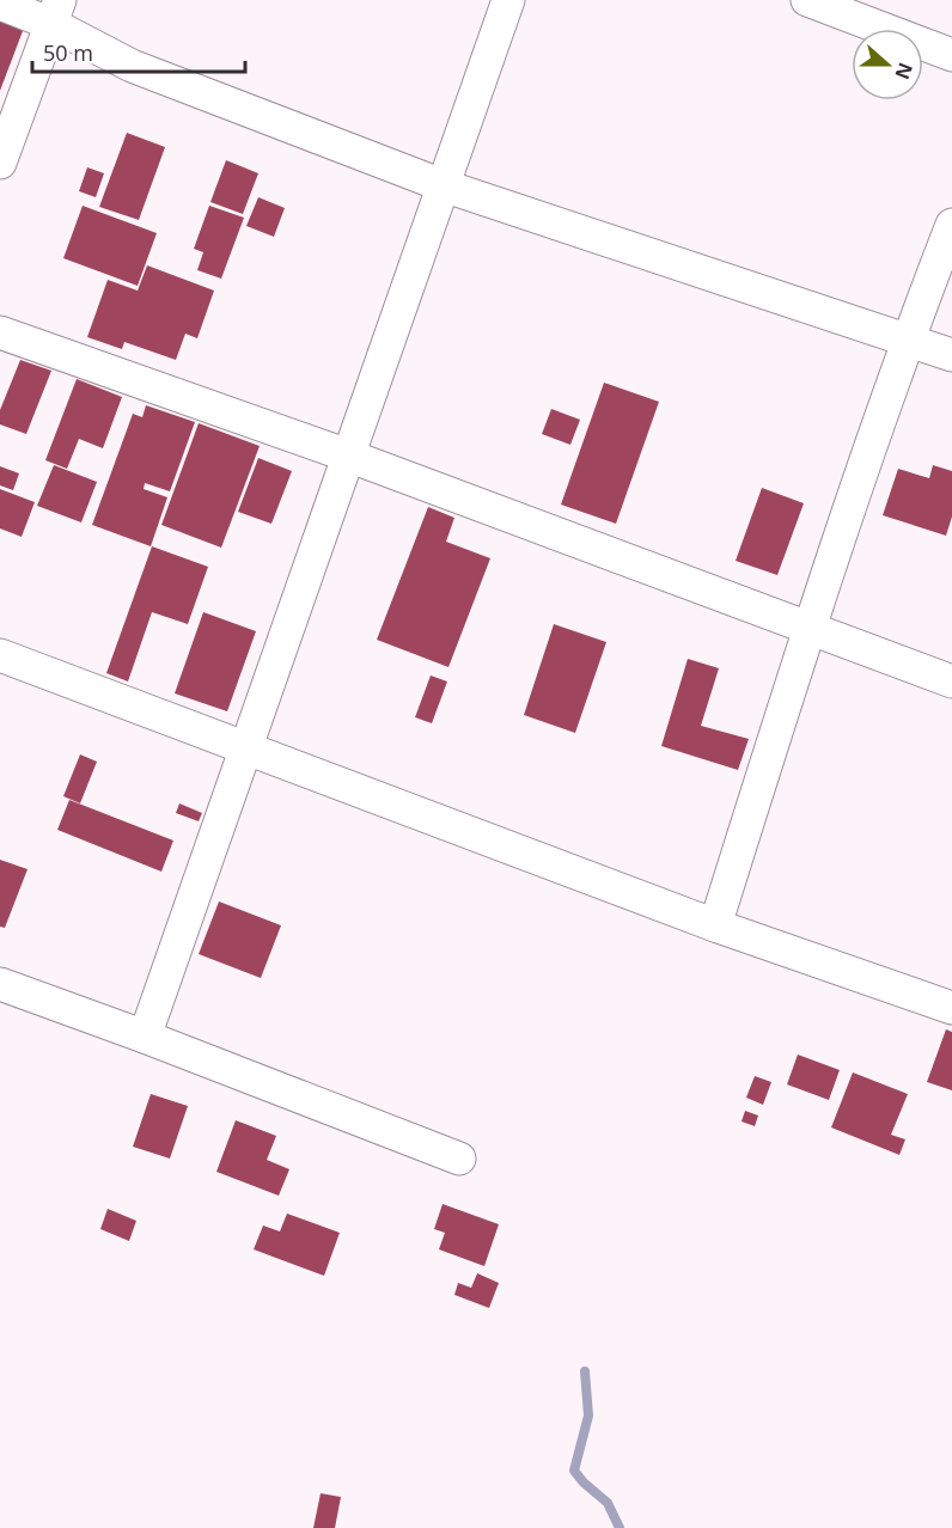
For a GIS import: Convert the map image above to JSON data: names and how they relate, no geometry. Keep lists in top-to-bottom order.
{
  "scale_bar": "50 m",
  "north": "right"
}
